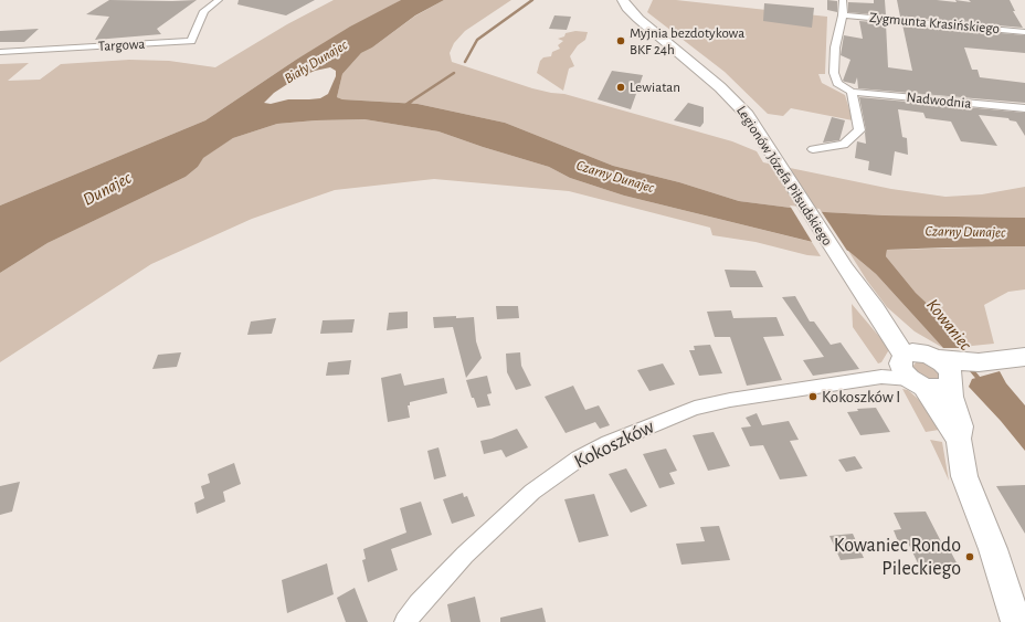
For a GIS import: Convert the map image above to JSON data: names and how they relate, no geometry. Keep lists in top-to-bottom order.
{
  "streets": {
    "street": [
      "Zygmunta Krasińskiego",
      "Targowa",
      "Nadwodnia",
      "Legionów Józefa Piłsudskiego",
      "Kokoszków"
    ]
  },
  "crossings": [
    ["Legionów Józefa Piłsudskiego", "Kokoszków"]
  ],
  "water": [
    "Biały Dunajec",
    "Czarny Dunajec",
    "Dunajec",
    "Kowaniec"
  ],
  "places": [
    "Myjnia bezdotykowa BKF 24h",
    "Lewiatan",
    "Kokoszków I",
    "Kowaniec Rondo Pileckiego"
  ]
}
